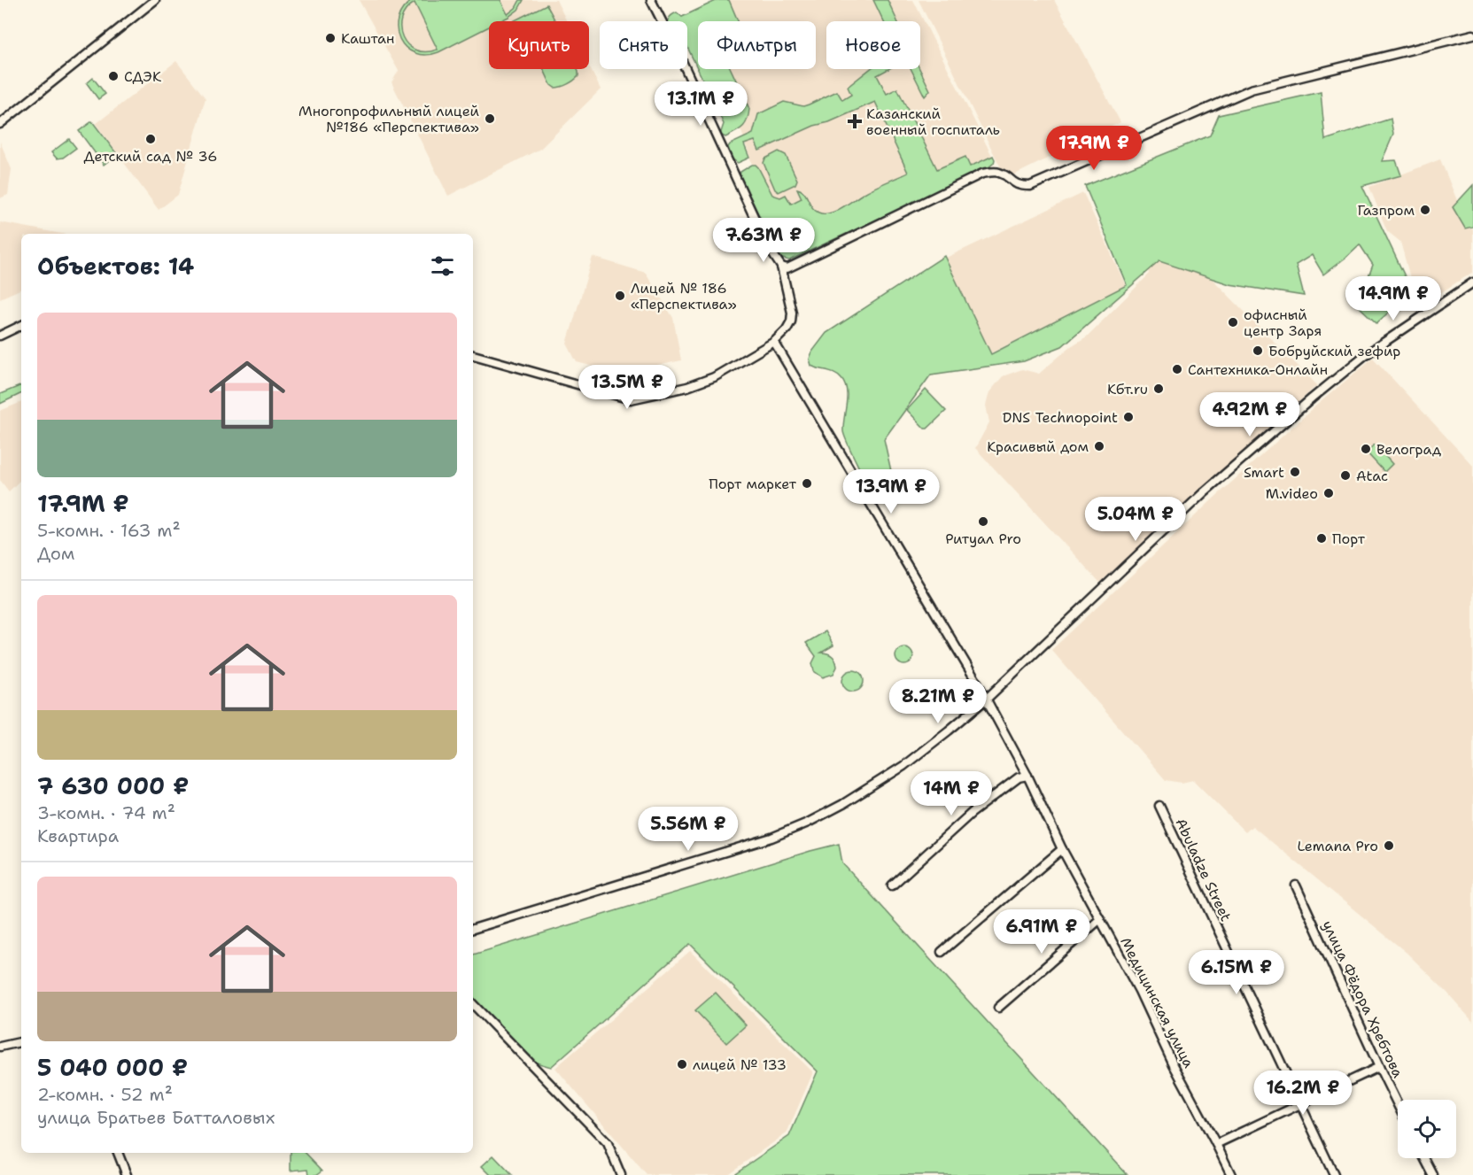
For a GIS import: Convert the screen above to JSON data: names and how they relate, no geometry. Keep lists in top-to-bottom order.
{
  "streets": {
    "street": ["Abuladze Street", "улица Фёдора Хребтова", "Медицинская улица"]
  },
  "places": {
    "other": [
      "Каштан",
      "СДЭК",
      "Многопрофильный лицей №186 «Перспектива»",
      "Детский сад № 36",
      "Газпром",
      "Лицей № 186 «Перспектива»",
      "офисный центр Заря",
      "Бобруйский зефир",
      "Сантехника-Онлайн",
      "Кбт.ru",
      "DNS Technopoint",
      "Красивый дом",
      "Велоград",
      "Smart",
      "Atac",
      "Порт маркет",
      "M.video",
      "Ритуал Pro",
      "Порт",
      "Lemana Pro",
      "лицей № 133"
    ],
    "health": ["Казанский военный госпиталь"]
  },
  "page": {
    "chip": [
      "Купить",
      "Снять",
      "Фильтры",
      "Новое"
    ],
    "price": [
      "13.1M ₽",
      "17.9M ₽",
      "7.63M ₽",
      "14.9M ₽",
      "13.5M ₽",
      "4.92M ₽",
      "13.9M ₽",
      "5.04M ₽",
      "8.21M ₽",
      "14M ₽",
      "5.56M ₽",
      "6.91M ₽",
      "6.15M ₽",
      "16.2M ₽"
    ],
    "heading": "Объектов: 14",
    "list": [
      {
        "name": "17.9M ₽",
        "note": "5-комн. · 163 m² · Дом"
      },
      {
        "name": "7 630 000 ₽",
        "note": "3-комн. · 74 m² · Квартира"
      },
      {
        "name": "5 040 000 ₽",
        "note": "2-комн. · 52 m² · улица Братьев Батталовых"
      }
    ]
  }
}
